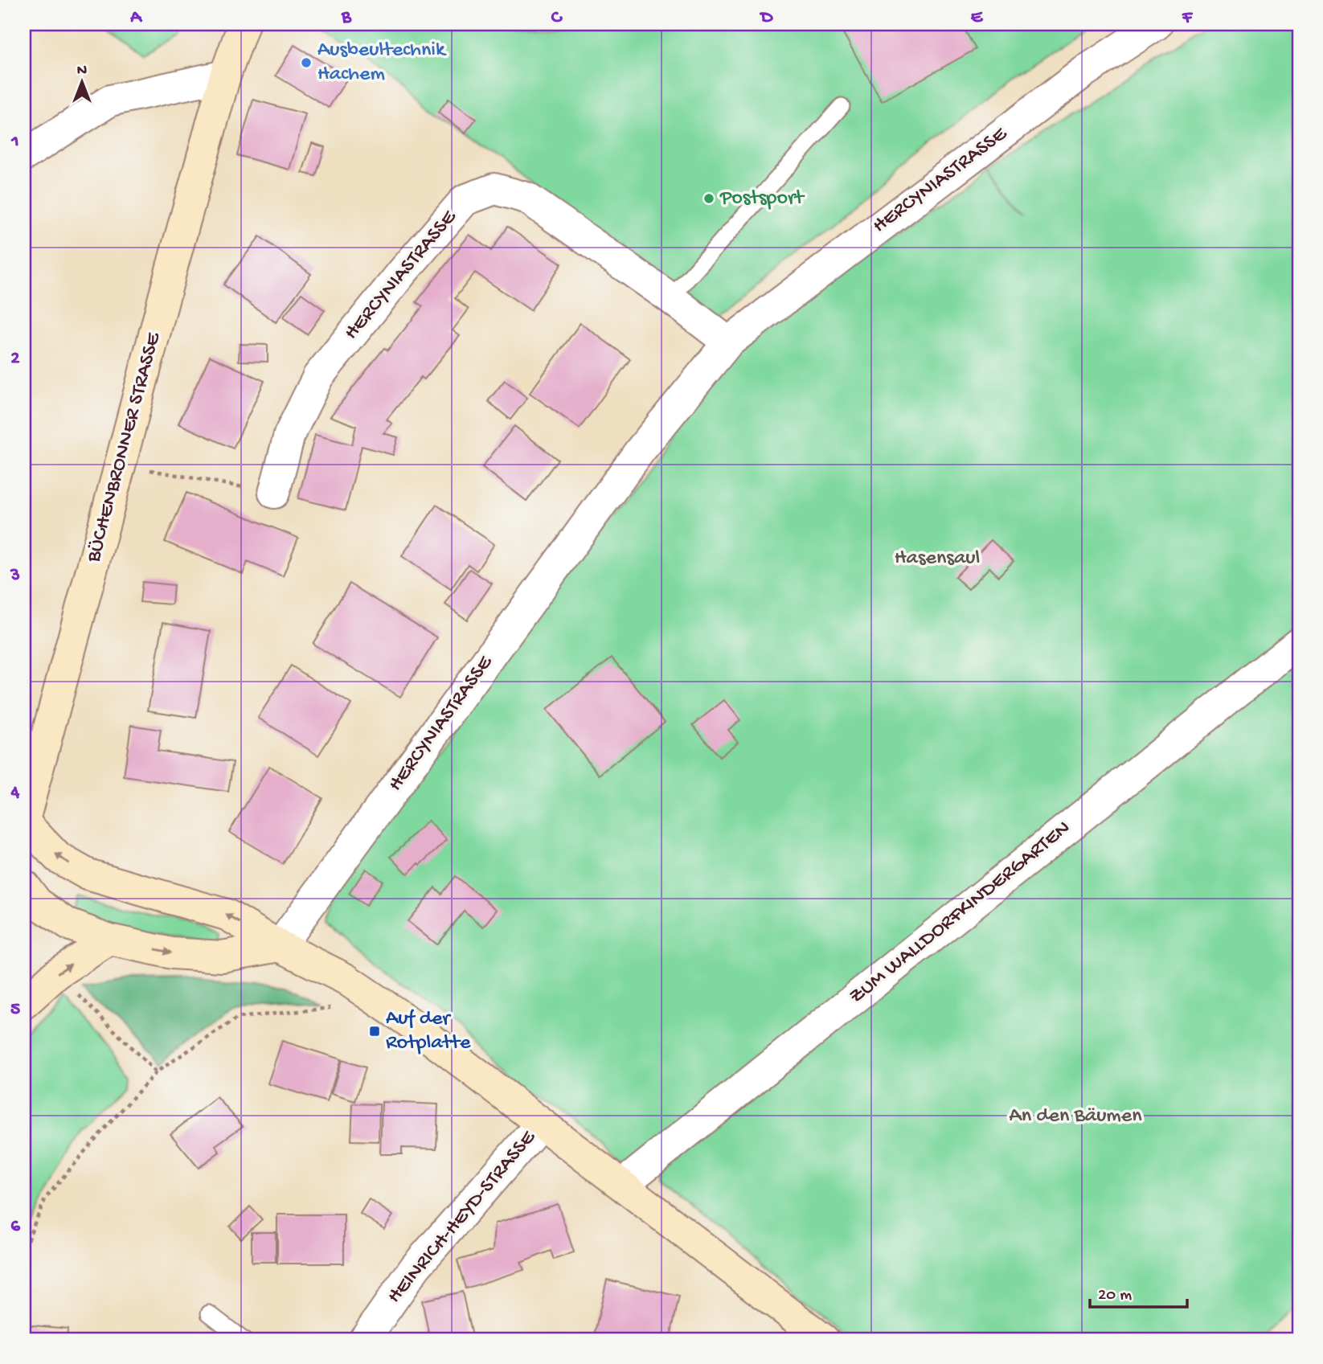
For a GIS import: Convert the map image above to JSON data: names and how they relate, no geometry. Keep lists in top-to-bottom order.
{
  "streets": {
    "street": [
      "HERCYNIASTRASSE",
      "BÜCHENBRONNER STRASSE",
      "ZUM WALLDORFKINDERGARTEN",
      "HEINRICH-HEYD-STRASSE"
    ]
  },
  "parks": ["Hasensaul", "An den Bäumen"],
  "places": {
    "other": ["Ausbeultechnik Hachem", "Postsport"],
    "transit": ["Auf der Rotplatte"]
  },
  "scale_bar": "20 m",
  "north": "top",
  "grid": {
    "columns": [
      "A",
      "B",
      "C",
      "D",
      "E",
      "F"
    ],
    "rows": [
      "1",
      "2",
      "3",
      "4",
      "5",
      "6"
    ]
  }
}
